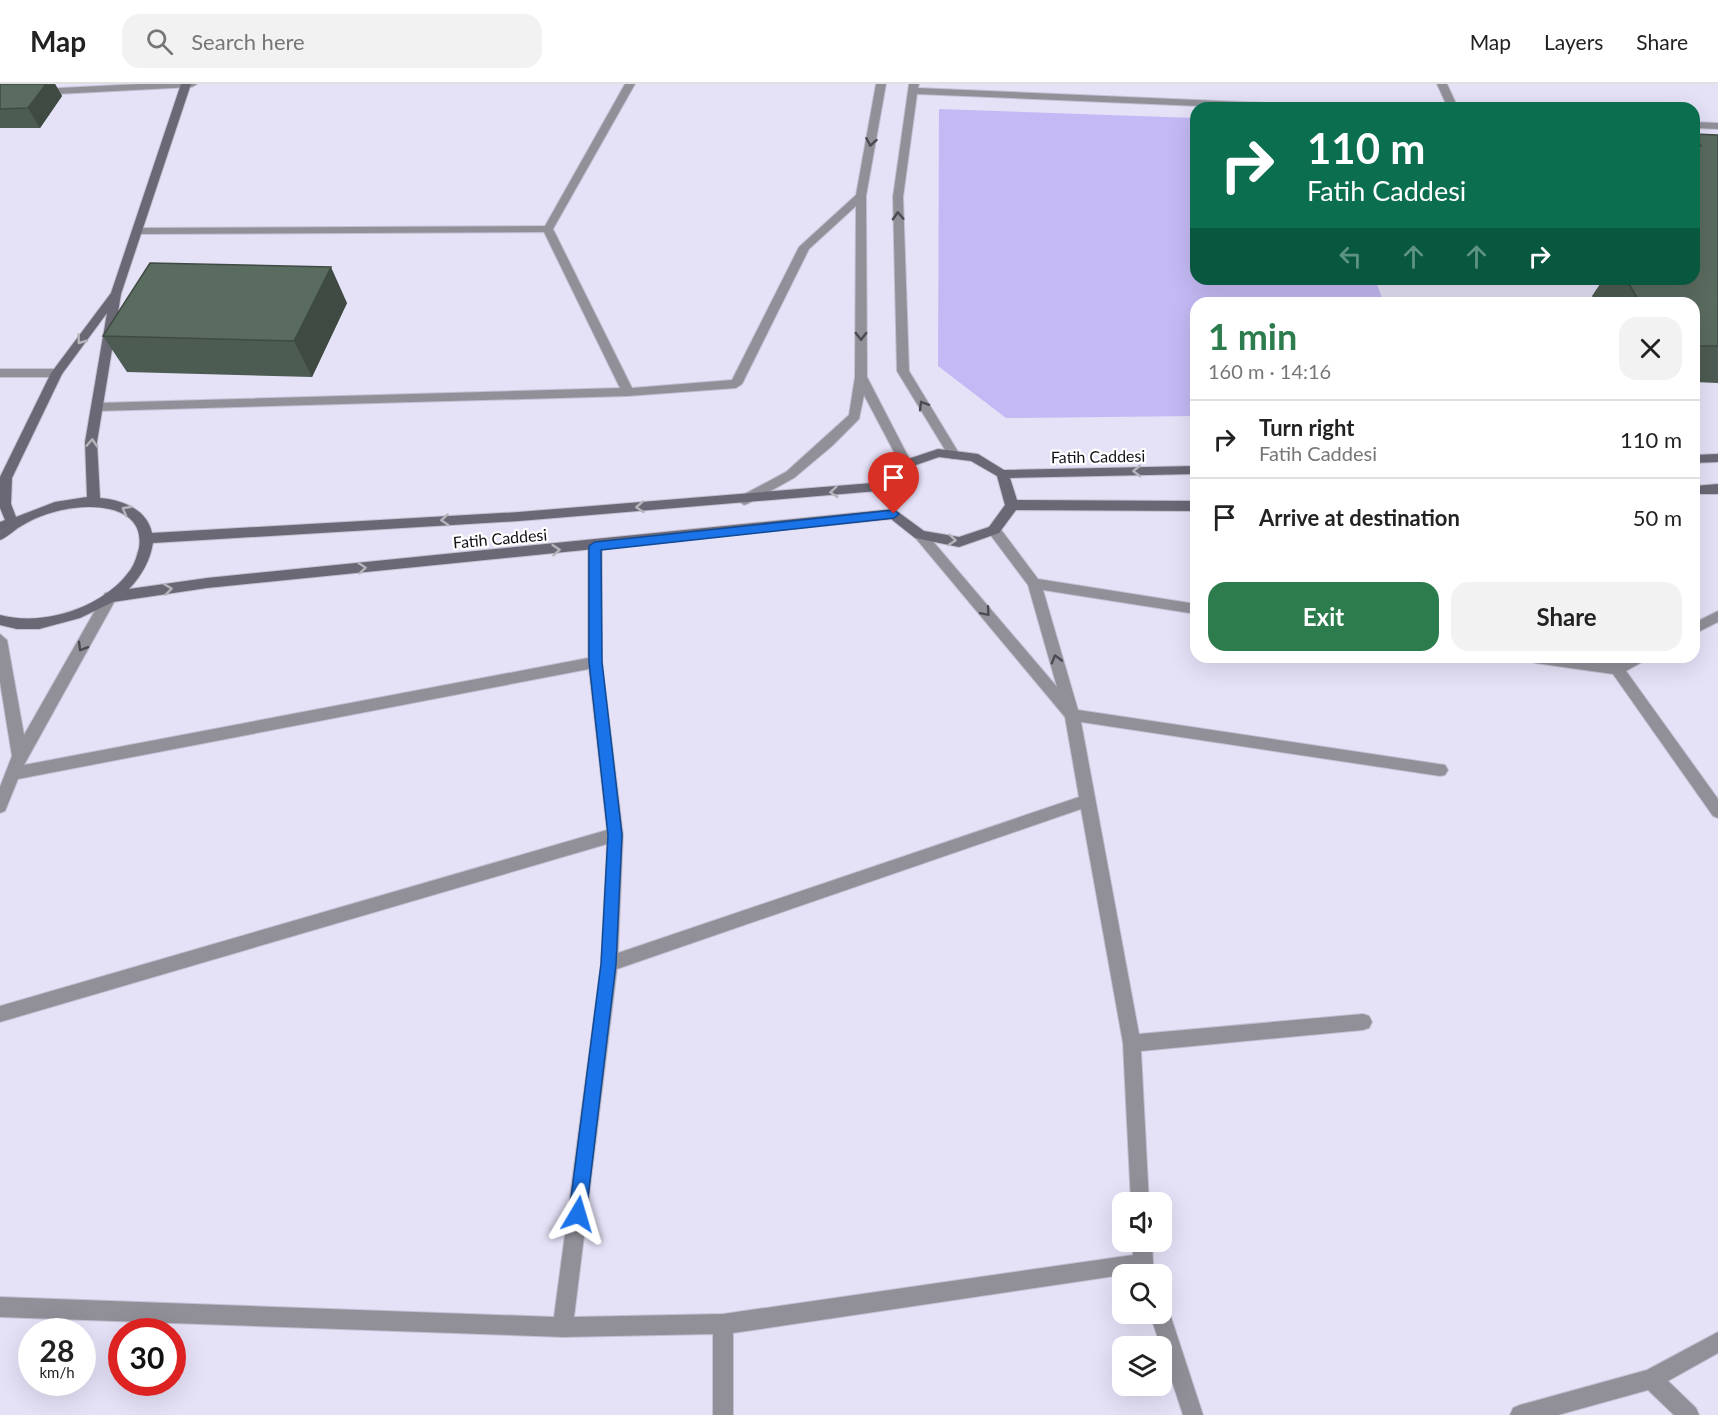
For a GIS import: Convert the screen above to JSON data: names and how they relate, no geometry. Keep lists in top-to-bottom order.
{
  "streets": {
    "main road": ["Fatih Caddesi"]
  },
  "page": {
    "header": "Map",
    "search": "Search here",
    "nav": ["Map", "Layers", "Share"],
    "turn": ["110 m", "Fatih Caddesi"],
    "heading": ["1 min", "160 m · 14:16"],
    "list": [
      {
        "name": "Turn right",
        "note": "Fatih Caddesi",
        "value": "110 m"
      },
      {
        "name": "Arrive at destination",
        "value": "50 m"
      }
    ],
    "buttons": ["Exit", "Share"],
    "speed": "28 km/h",
    "limit": "30"
  }
}
